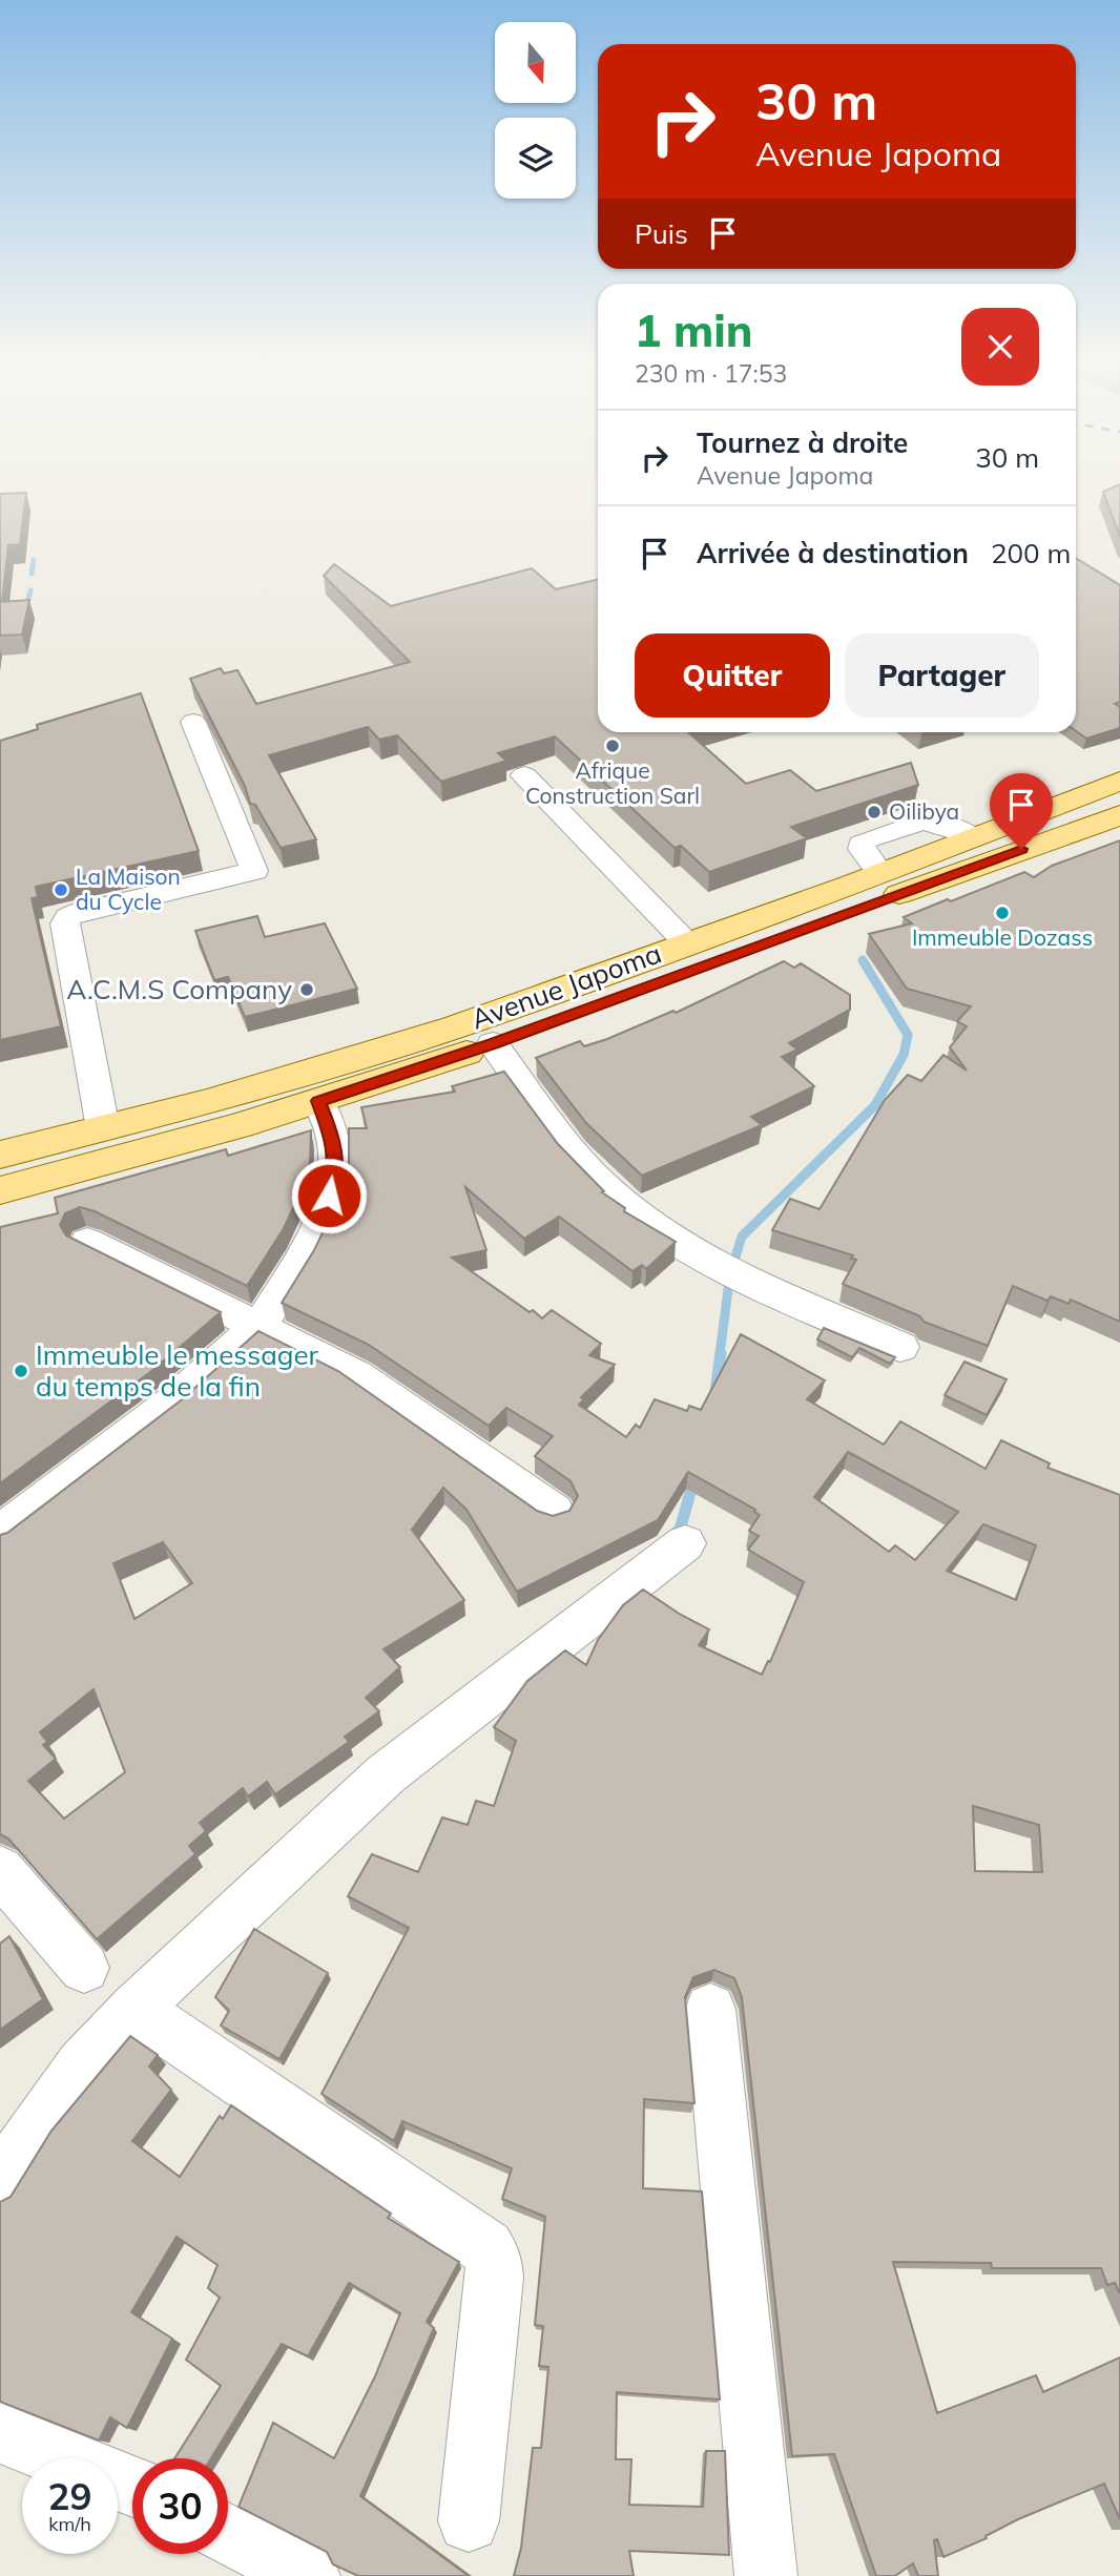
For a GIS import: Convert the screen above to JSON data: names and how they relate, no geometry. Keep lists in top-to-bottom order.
{
  "streets": {
    "main road": ["Avenue Japoma"]
  },
  "places": [
    "Afrique Construction Sarl",
    "Oilibya",
    "La Maison du Cycle",
    "Immeuble Dozass",
    "A.C.M.S Company",
    "Immeuble le messager du temps de la fin"
  ],
  "north": "bottom",
  "page": {
    "turn": ["30 m", "Avenue Japoma"],
    "then": "Puis",
    "heading": ["1 min", "230 m · 17:53"],
    "list": [
      {
        "name": "Tournez à droite",
        "note": "Avenue Japoma",
        "value": "30 m"
      },
      {
        "name": "Arrivée à destination",
        "value": "200 m"
      }
    ],
    "buttons": ["Quitter", "Partager"],
    "speed": "29 km/h",
    "limit": "30"
  }
}
